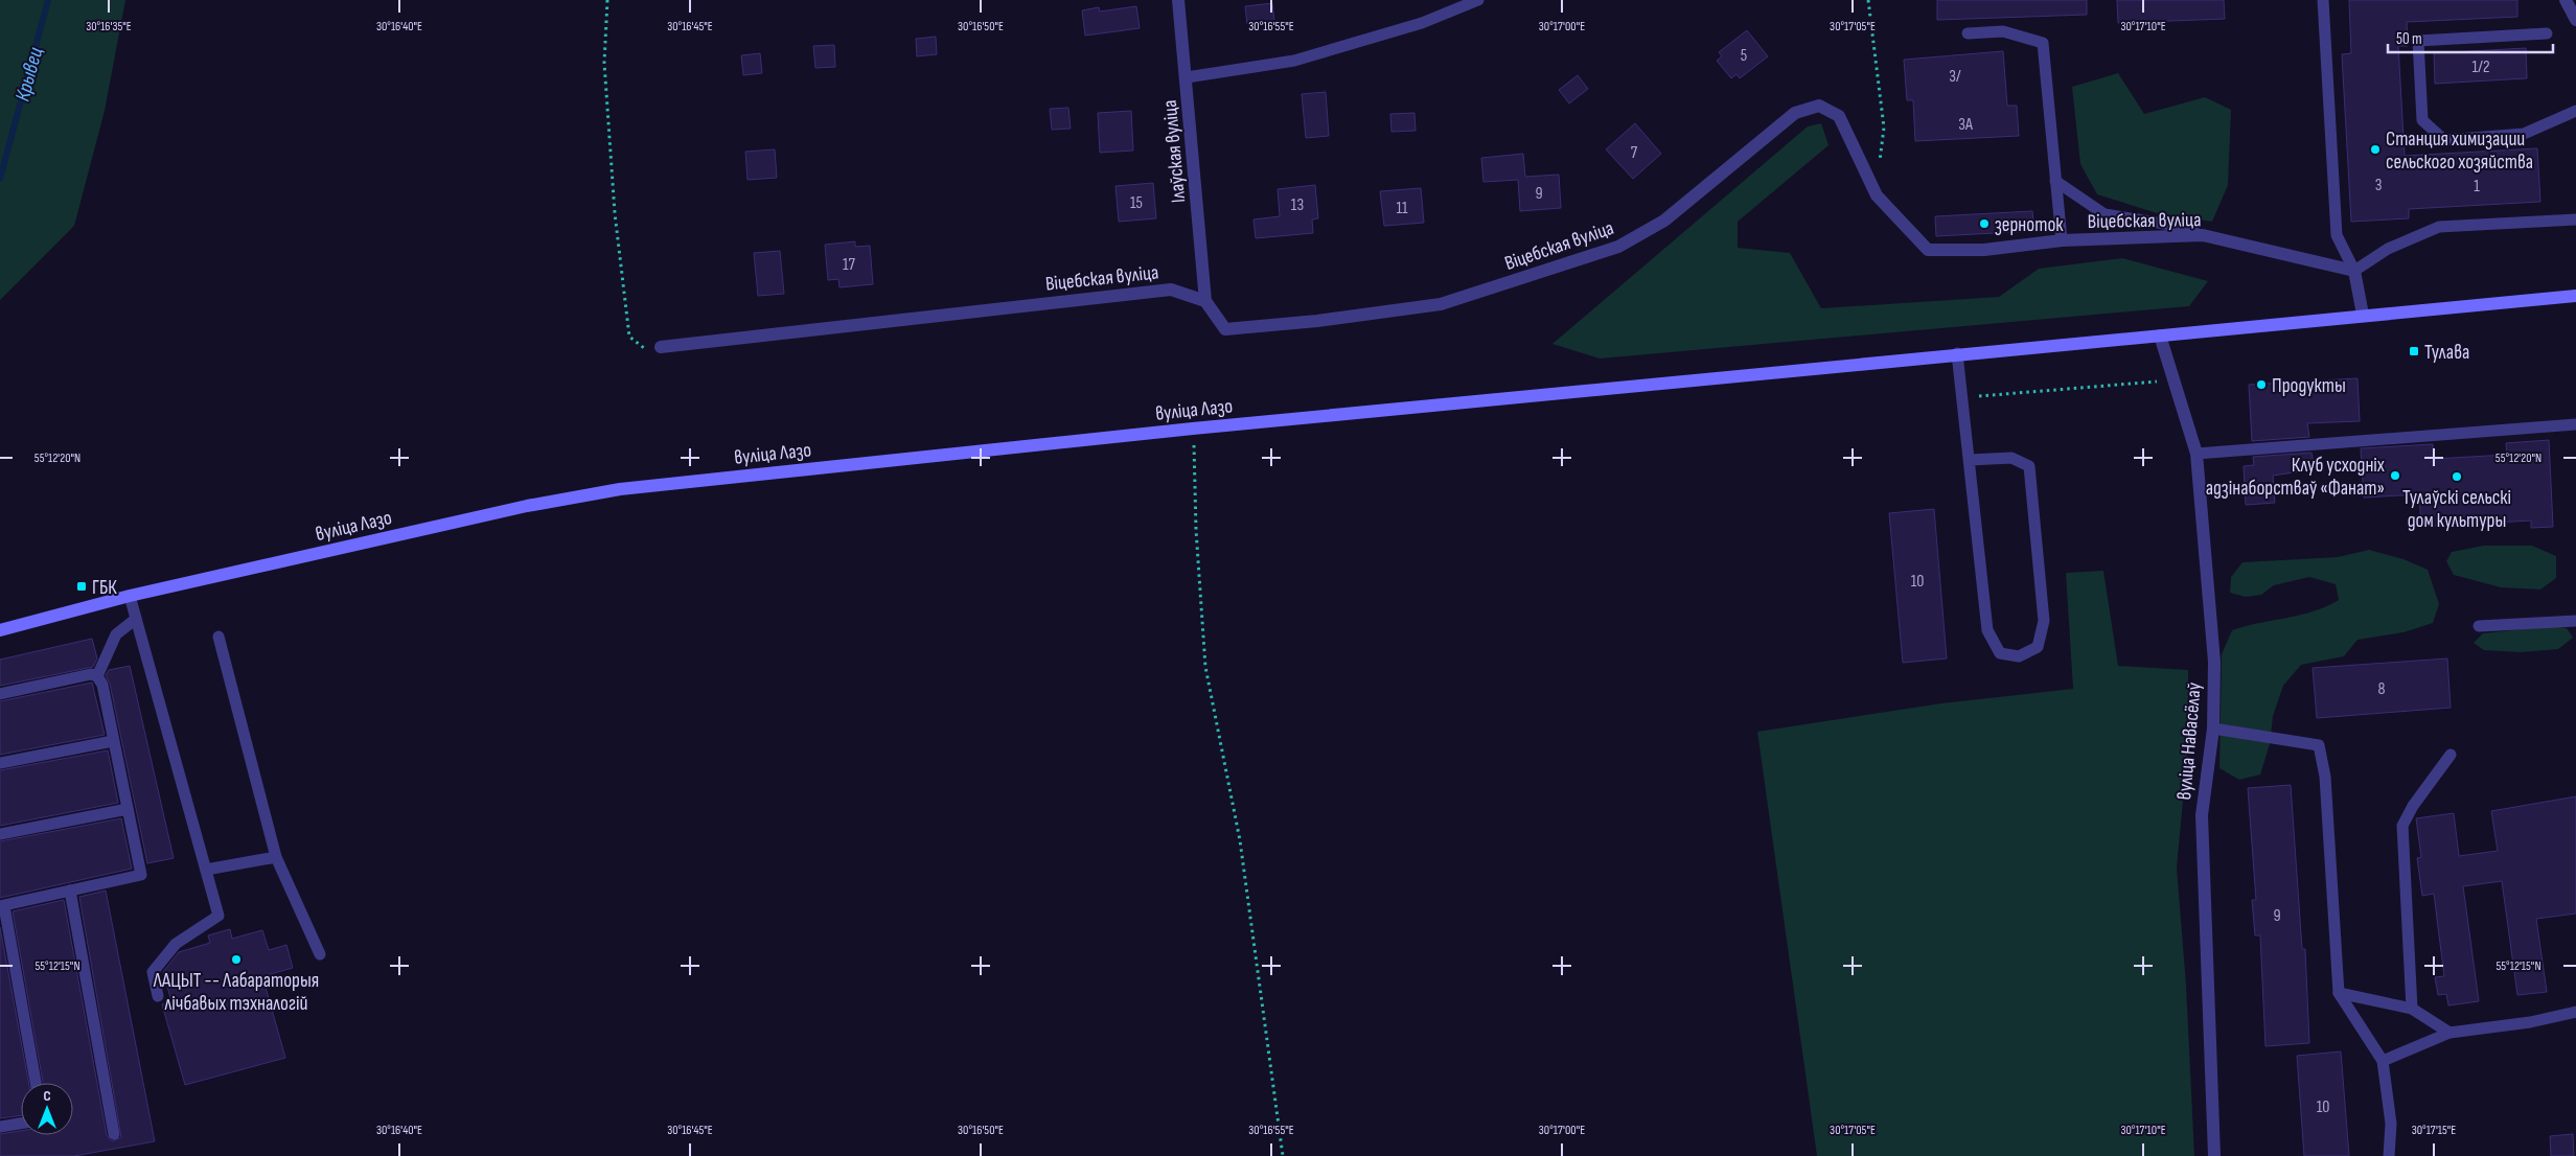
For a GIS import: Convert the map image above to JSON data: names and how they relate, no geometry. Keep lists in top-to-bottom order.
{
  "streets": {
    "main road": ["вуліца Лазо"],
    "street": ["Ілаўская вуліца", "Віцебская вуліца", "вуліца Навасёлаў"]
  },
  "crossings": [
    ["Ілаўская вуліца", "Віцебская вуліца"],
    ["вуліца Лазо", "вуліца Навасёлаў"]
  ],
  "water": ["Крывец"],
  "places": {
    "other": [
      "Станция химизации сельского хозяйства",
      "зерноток",
      "Продукты",
      "Клуб усходніх адзінаборстваў «Фанат»",
      "Тулаўскі сельскі дом культуры",
      "ЛАЦЫТ -- Лабараторыя лічбавых тэхналогій"
    ],
    "transit": ["Тулава", "ГБК"]
  },
  "house_numbers": [
    "5",
    "1/2",
    "3/",
    "3А",
    "7",
    "3",
    "1",
    "9",
    "15",
    "13",
    "11",
    "17",
    "10",
    "8",
    "9",
    "10"
  ],
  "scale_bar": "50 m",
  "north": "top",
  "coordinates": [
    "30°16'35\"E",
    "30°16'40\"E",
    "30°16'45\"E",
    "30°16'50\"E",
    "30°16'55\"E",
    "30°17'00\"E",
    "30°17'05\"E",
    "30°17'10\"E",
    "55°12'20\"N",
    "55°12'15\"N",
    "30°17'15\"E"
  ]
}
